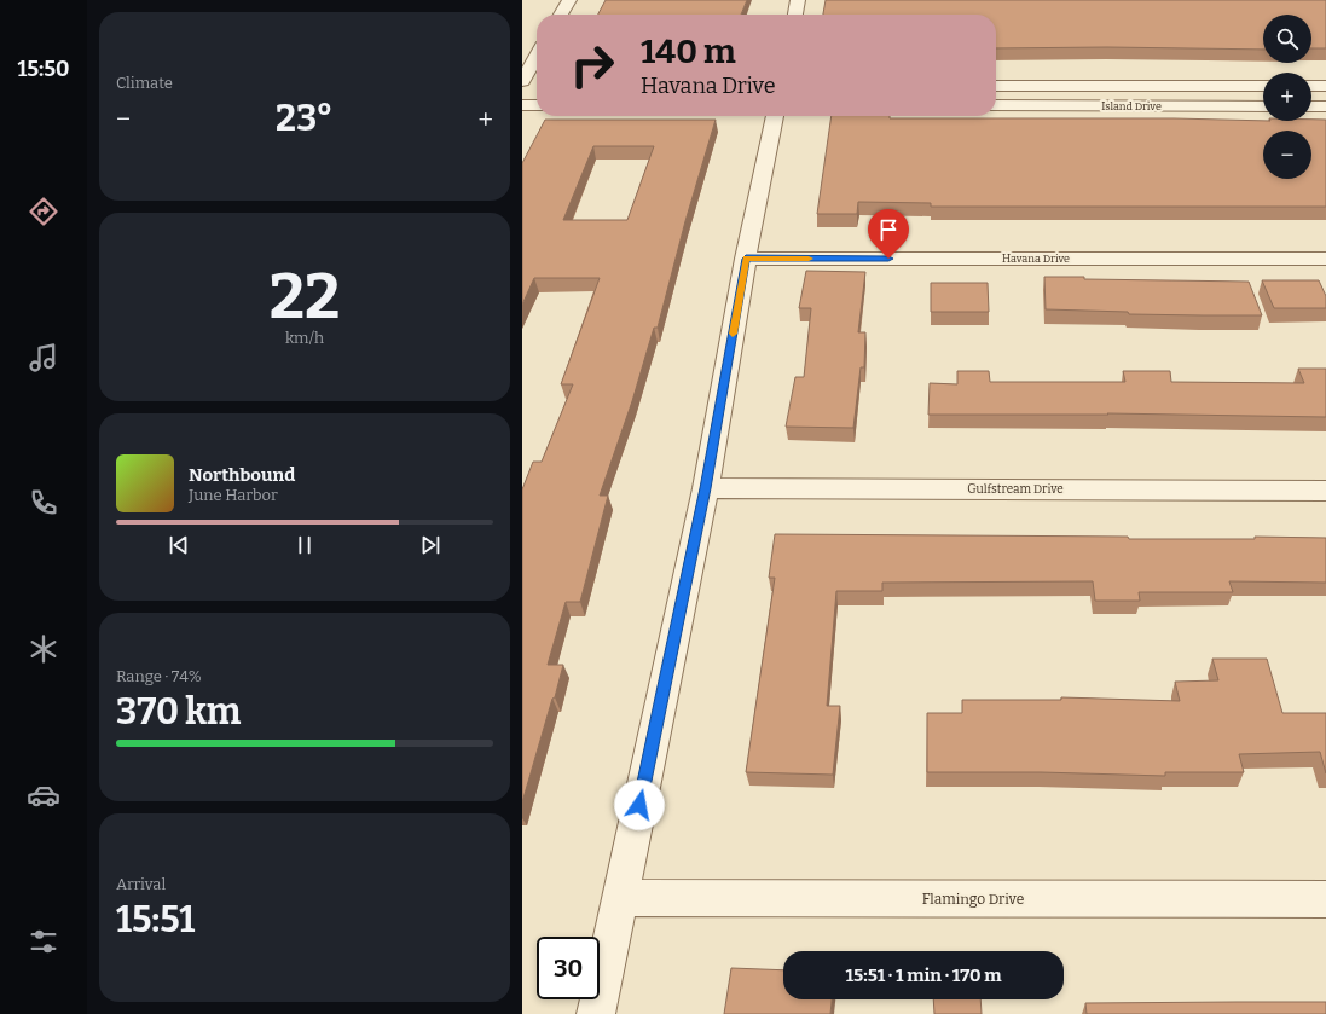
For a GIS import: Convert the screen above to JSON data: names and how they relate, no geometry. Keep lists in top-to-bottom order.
{
  "streets": {
    "street": [
      "Island Drive",
      "Havana Drive",
      "Gulfstream Drive",
      "Flamingo Drive"
    ]
  },
  "page": {
    "tabs": "15:50",
    "tile": [
      "Climate",
      ["22", "km/h"],
      ["Range · 74%", "370 km"],
      ["Arrival", "15:51"]
    ],
    "map_buttons": ["+", "−"],
    "turn": ["140 m", "Havana Drive"],
    "heat": ["−", "23°", "+"],
    "song": ["Northbound", "June Harbor"],
    "limit": "30",
    "trip": "15:51 · 1 min · 170 m"
  }
}
